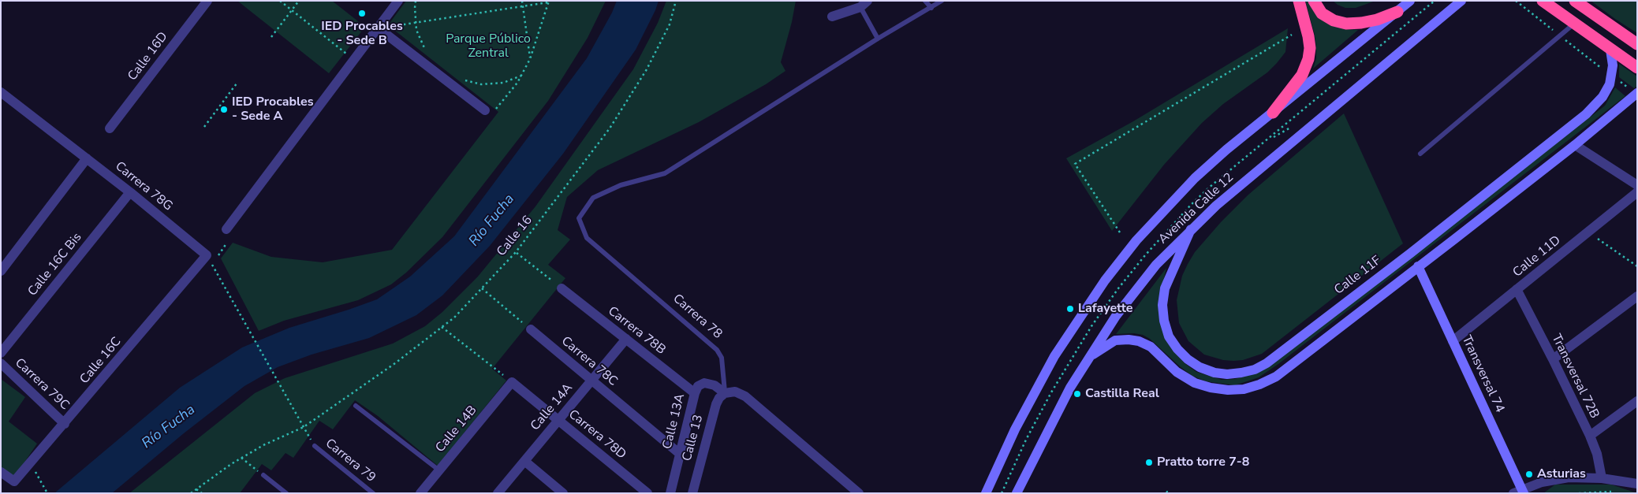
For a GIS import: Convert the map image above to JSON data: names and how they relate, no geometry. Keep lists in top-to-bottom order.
{
  "streets": {
    "street": [
      "Calle 16D",
      "Carrera 78G",
      "Avenida Calle 12",
      "Calle 11D",
      "Calle 16C Bis",
      "Calle 11F",
      "Carrera 78B",
      "Calle 16C",
      "Carrera 78C",
      "Transversal 74",
      "Transversal 72B",
      "Carrera 79C",
      "Calle 14A",
      "Calle 13A",
      "Calle 14B",
      "Carrera 78D",
      "Calle 13"
    ],
    "lane": ["Carrera 78", "Carrera 79"],
    "path": ["Calle 16"]
  },
  "crossings": [
    ["Carrera 78G", "Calle 16C Bis"],
    ["Carrera 78G", "Calle 16C"],
    ["Avenida Calle 12", "Calle 11F"],
    ["Calle 11D", "Transversal 74"],
    ["Calle 11D", "Transversal 72B"],
    ["Carrera 78", "Calle 13A"],
    ["Carrera 78", "Calle 13"],
    ["Carrera 78B", "Calle 14A"],
    ["Carrera 78B", "Calle 13A"],
    ["Calle 16C", "Carrera 79C"],
    ["Carrera 78C", "Calle 14A"],
    ["Carrera 78C", "Calle 13A"],
    ["Calle 14A", "Carrera 78D"],
    ["Calle 13A", "Calle 13"],
    ["Calle 14B", "Carrera 78D"]
  ],
  "water": ["Río Fucha"],
  "parks": ["Parque Público Zentral"],
  "places": [
    "IED Procables - Sede B",
    "IED Procables - Sede A",
    "Lafayette",
    "Castilla Real",
    "Pratto torre 7-8",
    "Asturias"
  ]
}
